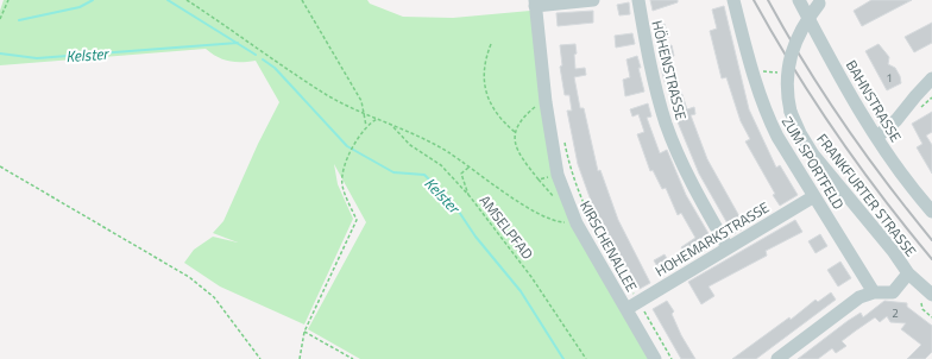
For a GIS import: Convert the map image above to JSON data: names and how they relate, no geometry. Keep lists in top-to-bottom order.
{
  "streets": {
    "street": [
      "HÖHENSTRASSE",
      "BAHNSTRASSE",
      "ZUM SPORTFELD",
      "FRANKFURTER STRASSE",
      "HOHEMARKSTRASSE",
      "KIRSCHENALLEE"
    ],
    "path": ["AMSELPFAD"]
  },
  "crossings": [
    ["HÖHENSTRASSE", "HOHEMARKSTRASSE"],
    ["ZUM SPORTFELD", "HOHEMARKSTRASSE"],
    ["HOHEMARKSTRASSE", "KIRSCHENALLEE"]
  ],
  "water": ["Kelster"],
  "house_numbers": ["1", "2"]
}
